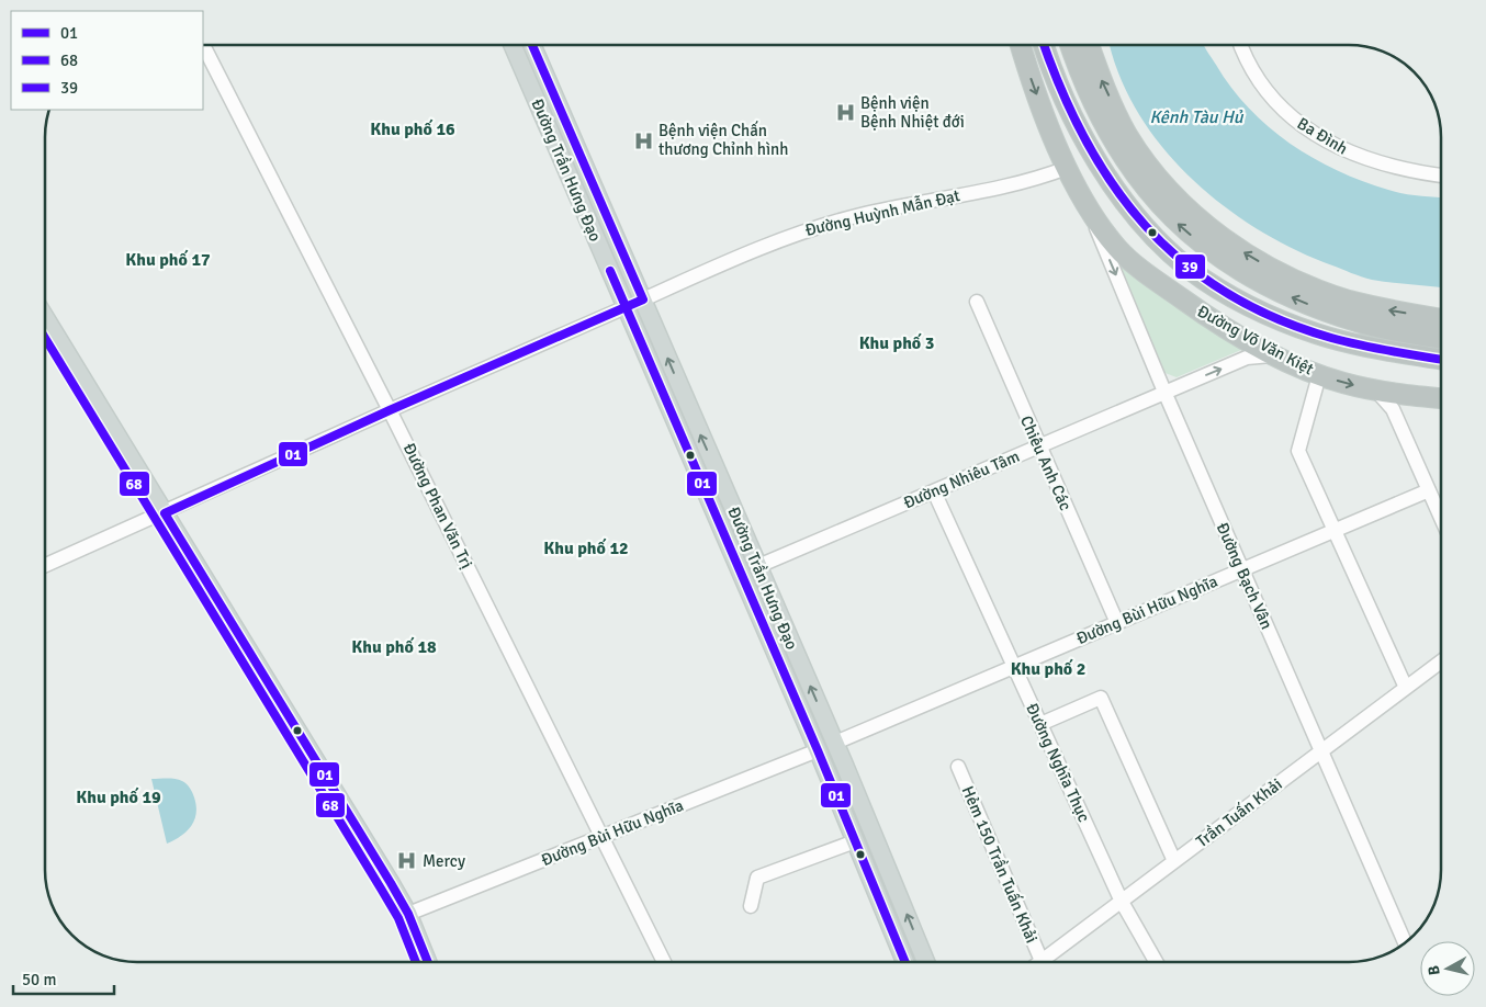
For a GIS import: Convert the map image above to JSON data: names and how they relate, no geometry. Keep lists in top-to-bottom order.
{
  "streets": {
    "highway": ["Đường Võ Văn Kiệt"],
    "main road": ["Đường Trần Hưng Đạo"],
    "street": [
      "Ba Đình",
      "Đường Huỳnh Mẫn Đạt",
      "Chiêu Anh Các",
      "Đường Nhiêu Tâm",
      "Đường Phan Văn Trị",
      "Đường Bạch Vân",
      "Đường Bùi Hữu Nghĩa",
      "Đường Nghĩa Thục",
      "Trần Tuấn Khải",
      "Hẻm 150 Trần Tuấn Khải"
    ]
  },
  "crossings": [
    ["Đường Trần Hưng Đạo", "Đường Huỳnh Mẫn Đạt"],
    ["Đường Trần Hưng Đạo", "Đường Nhiêu Tâm"],
    ["Đường Trần Hưng Đạo", "Đường Bùi Hữu Nghĩa"],
    ["Đường Huỳnh Mẫn Đạt", "Đường Võ Văn Kiệt"],
    ["Đường Võ Văn Kiệt", "Đường Nhiêu Tâm"],
    ["Đường Võ Văn Kiệt", "Đường Bạch Vân"],
    ["Chiêu Anh Các", "Đường Nhiêu Tâm"],
    ["Chiêu Anh Các", "Đường Bùi Hữu Nghĩa"],
    ["Đường Nhiêu Tâm", "Đường Bạch Vân"],
    ["Đường Nhiêu Tâm", "Đường Nghĩa Thục"],
    ["Đường Phan Văn Trị", "Đường Bùi Hữu Nghĩa"],
    ["Đường Bạch Vân", "Đường Bùi Hữu Nghĩa"],
    ["Đường Bạch Vân", "Trần Tuấn Khải"],
    ["Đường Bùi Hữu Nghĩa", "Đường Nghĩa Thục"],
    ["Đường Nghĩa Thục", "Trần Tuấn Khải"],
    ["Trần Tuấn Khải", "Hẻm 150 Trần Tuấn Khải"]
  ],
  "districts": [
    "Khu phố 16",
    "Khu phố 17",
    "Khu phố 3",
    "Khu phố 12",
    "Khu phố 18",
    "Khu phố 2",
    "Khu phố 19"
  ],
  "water": ["Kênh Tàu Hủ"],
  "places": {
    "hospital": ["Bệnh viện Bệnh Nhiệt đới", "Bệnh viện Chấn thương Chỉnh hình", "Mercy"]
  },
  "lines": ["transit line 01", "transit line 39", "transit line 68"],
  "legend": ["01", "68", "39"],
  "scale_bar": "50 m",
  "north": "left"
}
